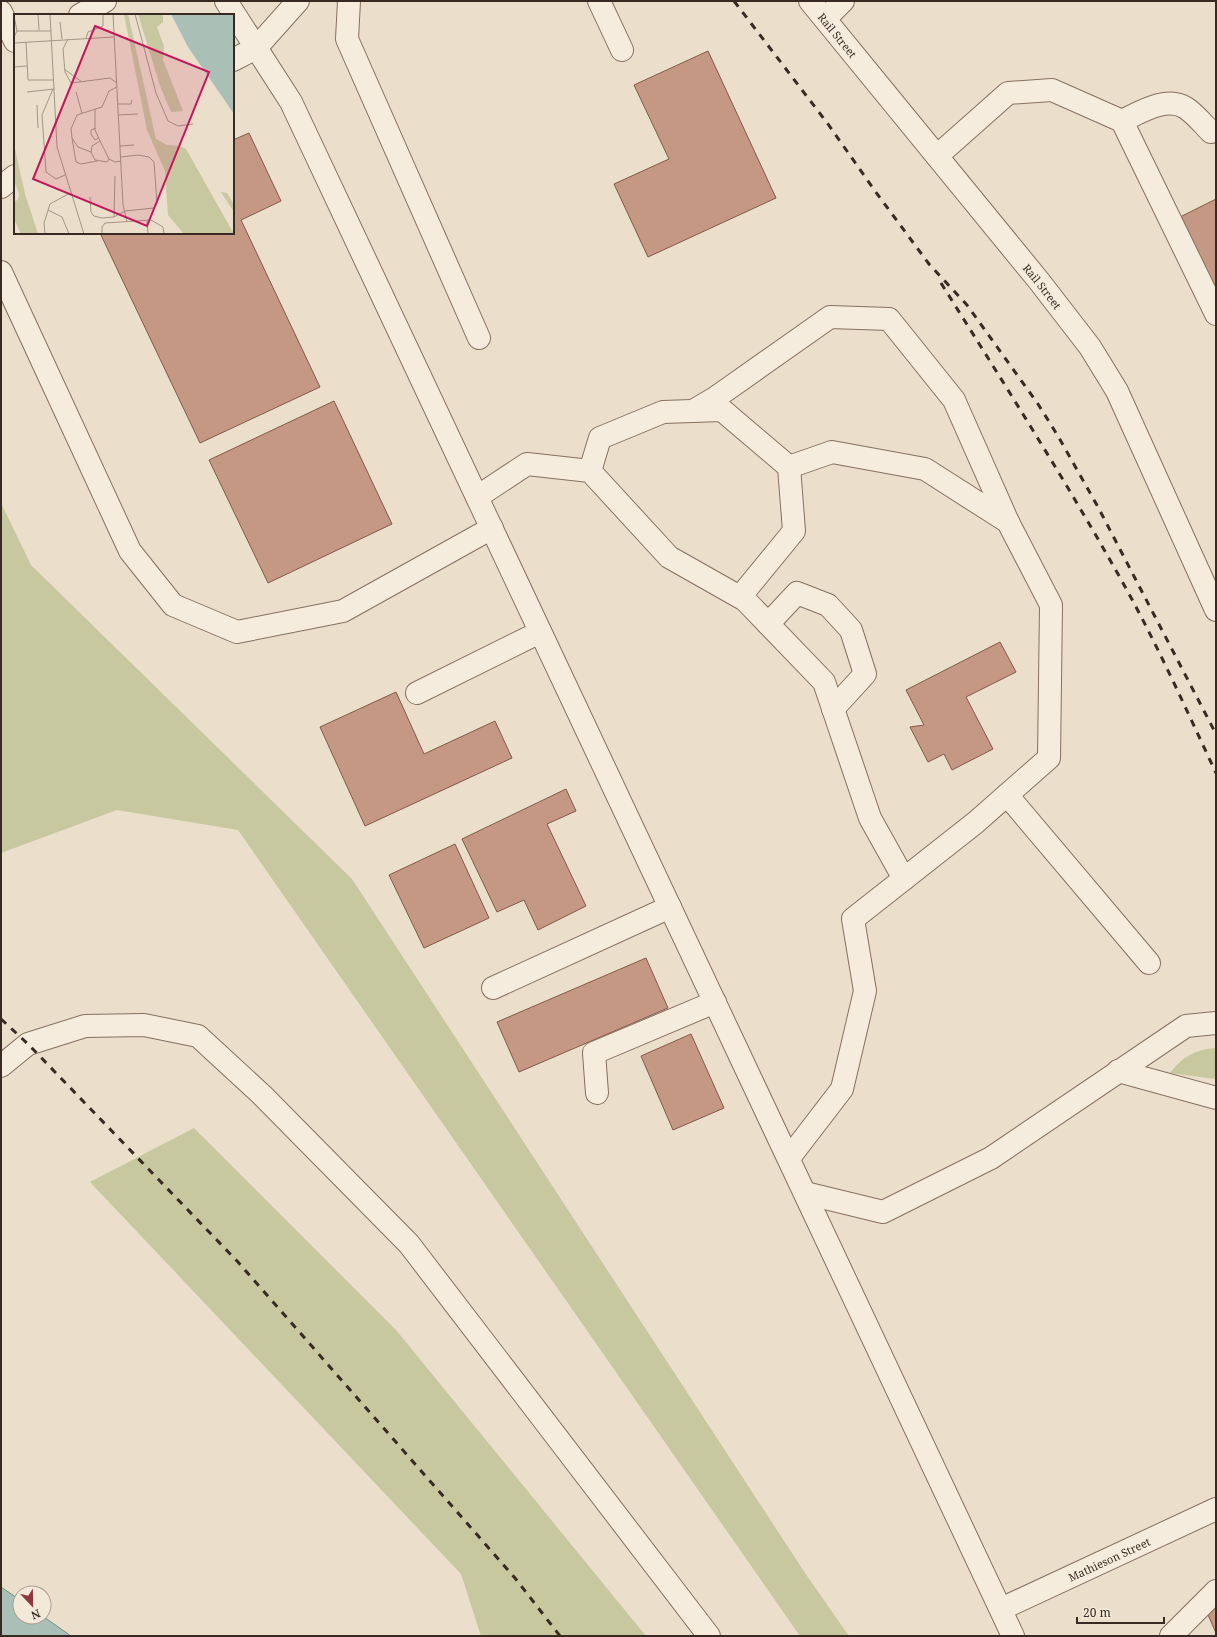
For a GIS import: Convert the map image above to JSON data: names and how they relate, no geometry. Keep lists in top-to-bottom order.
{
  "streets": {
    "street": ["Rail Street", "Mathieson Street"]
  },
  "scale_bar": "20 m",
  "north": "bottom"
}
